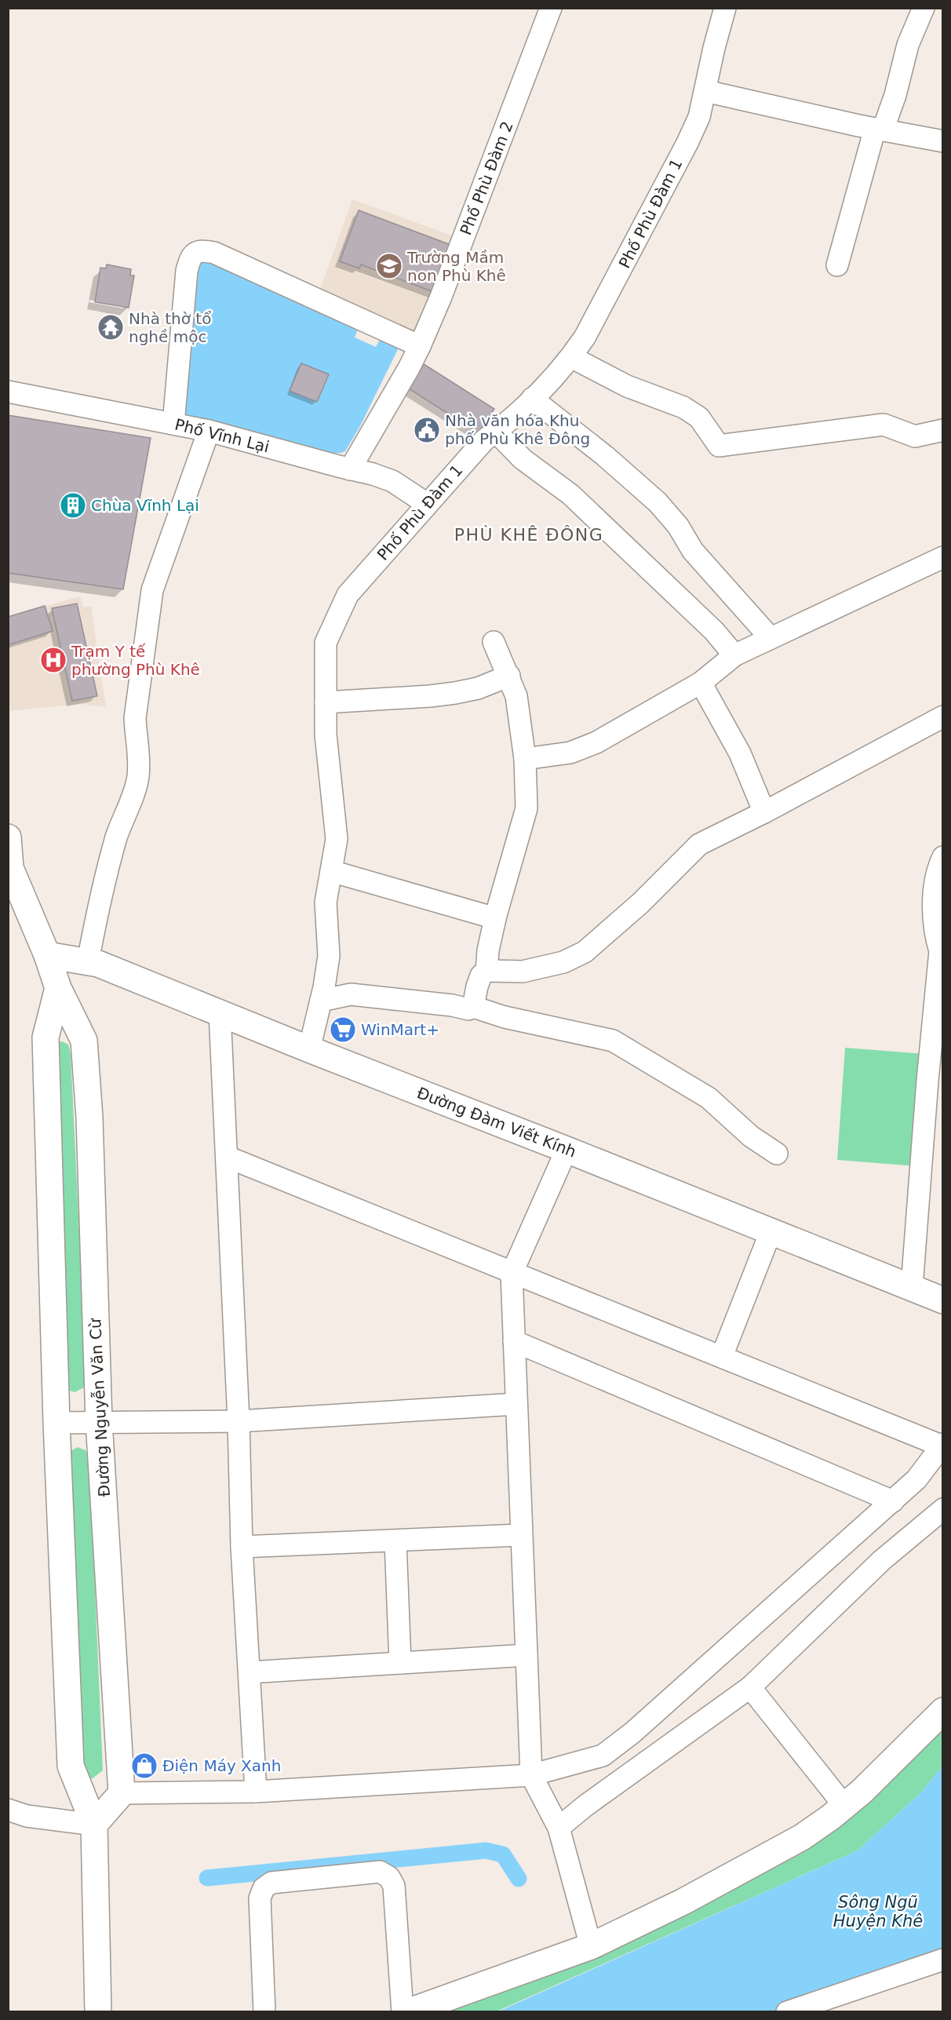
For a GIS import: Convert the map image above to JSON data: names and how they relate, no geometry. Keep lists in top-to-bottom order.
{
  "streets": {
    "main road": ["Đường Đàm Viết Kính", "Đường Nguyễn Văn Cừ"],
    "street": ["Phố Phù Đàm 2", "Phố Phù Đàm 1", "Phố Vĩnh Lại"]
  },
  "crossings": [
    ["Phố Phù Đàm 2", "Phố Vĩnh Lại"],
    ["Phố Phù Đàm 1", "Phố Vĩnh Lại"],
    ["Phố Phù Đàm 1", "Đường Đàm Viết Kính"],
    ["Đường Đàm Viết Kính", "Đường Nguyễn Văn Cừ"]
  ],
  "districts": ["PHÙ KHÊ ĐÔNG"],
  "water": ["Sông Ngũ Huyện Khê"],
  "places": {
    "school or university": ["Trường Mầm non Phù Khê"],
    "temple": ["Nhà thờ tổ nghề mộc"],
    "public building": ["Nhà văn hóa Khu phố Phù Khê Đông"],
    "building": ["Chùa Vĩnh Lại"],
    "hospital": ["Trạm Y tế phường Phù Khê"],
    "supermarket": ["WinMart+"],
    "shop": ["Điện Máy Xanh"]
  }
}
